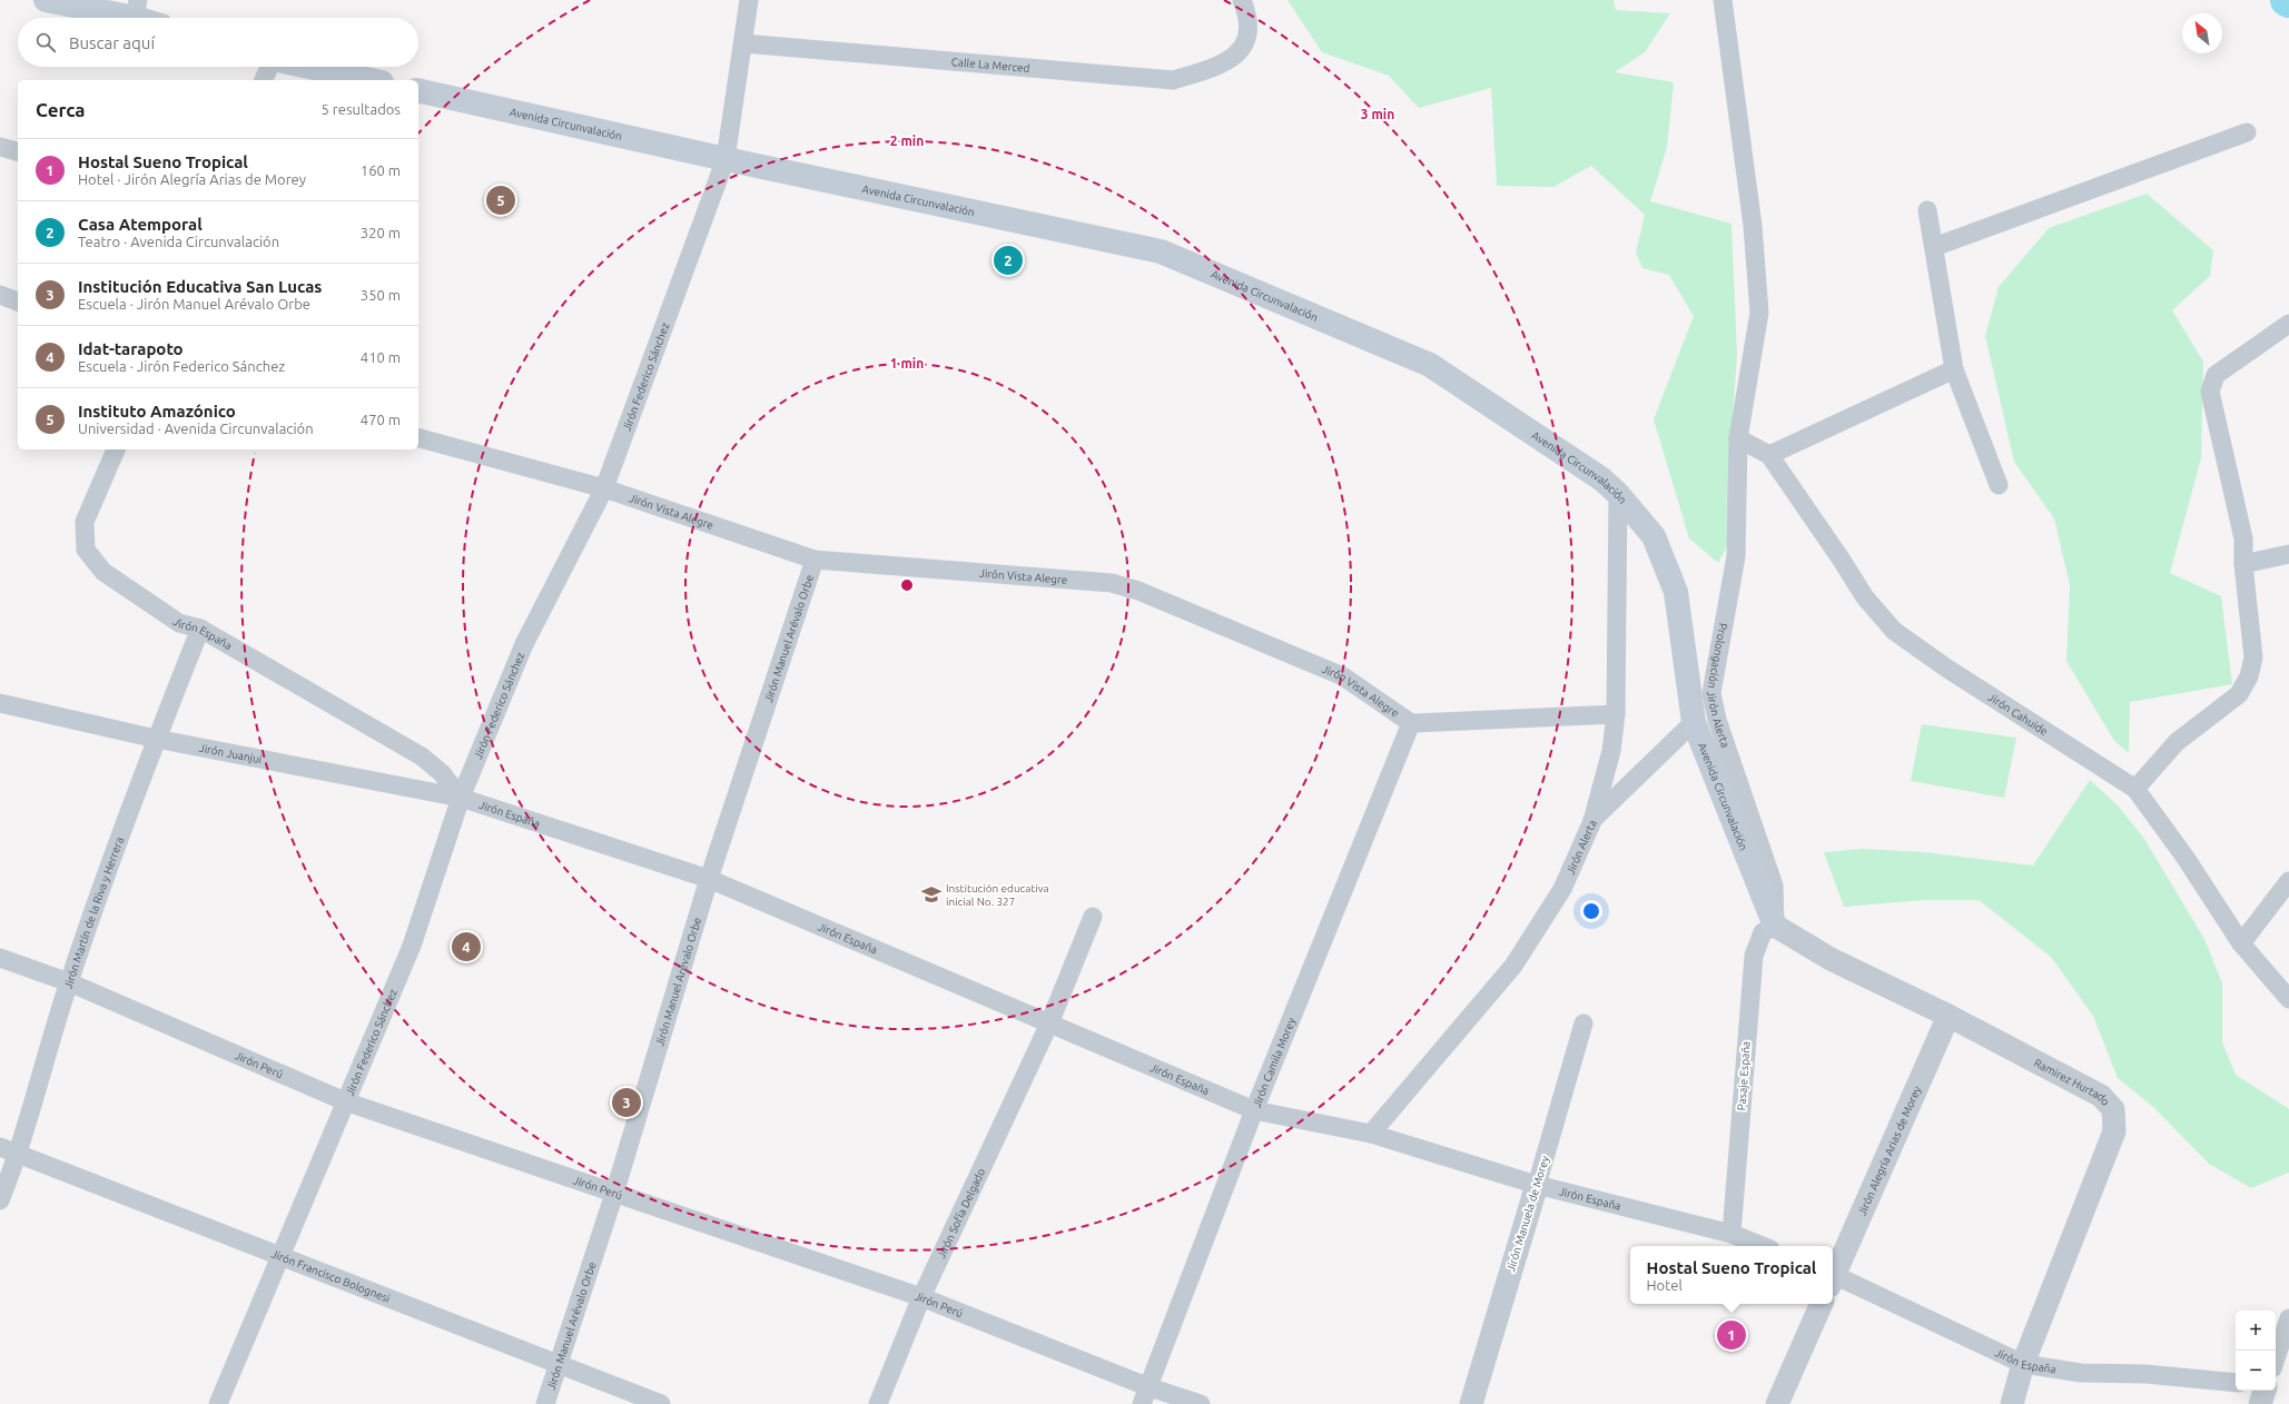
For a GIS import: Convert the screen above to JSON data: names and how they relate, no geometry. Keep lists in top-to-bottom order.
{
  "streets": {
    "main road": ["Avenida Circunvalación"],
    "street": [
      "Calle La Merced",
      "Jirón Federico Sánchez",
      "Jirón Vista Alegre",
      "Jirón España",
      "Jirón Manuel Arévalo Orbe",
      "Prolongación Jirón Alerta",
      "Jirón Cahuide",
      "Jirón Juanjui",
      "Jirón Alerta",
      "Jirón Martín de la Riva y Herrera",
      "Jirón Camila Morey",
      "Jirón Perú",
      "Pasaje España",
      "Ramirez Hurtado",
      "Jirón Alegría Arias de Morey",
      "Jirón Sofía Delgado",
      "Jirón Manuela de Morey",
      "Jirón Francisco Bolognesi"
    ]
  },
  "crossings": [
    ["Calle La Merced", "Jirón Federico Sánchez"],
    ["Avenida Circunvalación", "Jirón Federico Sánchez"],
    ["Avenida Circunvalación", "Prolongación Jirón Alerta"],
    ["Avenida Circunvalación", "Jirón Alerta"],
    ["Avenida Circunvalación", "Pasaje España"],
    ["Avenida Circunvalación", "Ramirez Hurtado"],
    ["Jirón Federico Sánchez", "Jirón Vista Alegre"],
    ["Jirón Federico Sánchez", "Jirón España"],
    ["Jirón Federico Sánchez", "Jirón Juanjui"],
    ["Jirón Federico Sánchez", "Jirón Perú"],
    ["Jirón Federico Sánchez", "Jirón Francisco Bolognesi"],
    ["Jirón Vista Alegre", "Jirón Manuel Arévalo Orbe"],
    ["Jirón Vista Alegre", "Jirón Alerta"],
    ["Jirón Vista Alegre", "Jirón Camila Morey"],
    ["Jirón España", "Jirón Manuel Arévalo Orbe"],
    ["Jirón España", "Jirón Juanjui"],
    ["Jirón España", "Jirón Alerta"],
    ["Jirón España", "Jirón Martín de la Riva y Herrera"],
    ["Jirón España", "Jirón Camila Morey"],
    ["Jirón España", "Pasaje España"],
    ["Jirón España", "Ramirez Hurtado"],
    ["Jirón España", "Jirón Sofía Delgado"],
    ["Jirón España", "Jirón Manuela de Morey"],
    ["Jirón Manuel Arévalo Orbe", "Jirón Perú"],
    ["Jirón Manuel Arévalo Orbe", "Jirón Francisco Bolognesi"],
    ["Prolongación Jirón Alerta", "Jirón Cahuide"],
    ["Prolongación Jirón Alerta", "Pasaje España"],
    ["Prolongación Jirón Alerta", "Ramirez Hurtado"],
    ["Jirón Juanjui", "Jirón Martín de la Riva y Herrera"],
    ["Jirón Martín de la Riva y Herrera", "Jirón Perú"],
    ["Jirón Martín de la Riva y Herrera", "Jirón Francisco Bolognesi"],
    ["Jirón Camila Morey", "Jirón Perú"],
    ["Jirón Perú", "Jirón Sofía Delgado"],
    ["Pasaje España", "Ramirez Hurtado"],
    ["Ramirez Hurtado", "Jirón Alegría Arias de Morey"]
  ],
  "places": {
    "school or university": ["Institución educativa inicial No. 327"]
  },
  "north": "top left",
  "page": {
    "search": "Buscar aquí",
    "heading": ["Cerca", "5 resultados"],
    "list": [
      {
        "mark": "1",
        "name": "Hostal Sueno Tropical",
        "note": "Hotel · Jirón Alegría Arias de Morey",
        "value": "160 m"
      },
      {
        "mark": "2",
        "name": "Casa Atemporal",
        "note": "Teatro · Avenida Circunvalación",
        "value": "320 m"
      },
      {
        "mark": "3",
        "name": "Institución Educativa San Lucas",
        "note": "Escuela · Jirón Manuel Arévalo Orbe",
        "value": "350 m"
      },
      {
        "mark": "4",
        "name": "Idat-tarapoto",
        "note": "Escuela · Jirón Federico Sánchez",
        "value": "410 m"
      },
      {
        "mark": "5",
        "name": "Instituto Amazónico",
        "note": "Universidad · Avenida Circunvalación",
        "value": "470 m"
      }
    ],
    "pins": [
      "5",
      "2",
      "4",
      "3",
      "1"
    ],
    "popup": ["Hostal Sueno Tropical", "Hotel"],
    "map_buttons": ["+", "−"]
  },
  "rings": ["3 min", "2 min", "1 min"]
}
